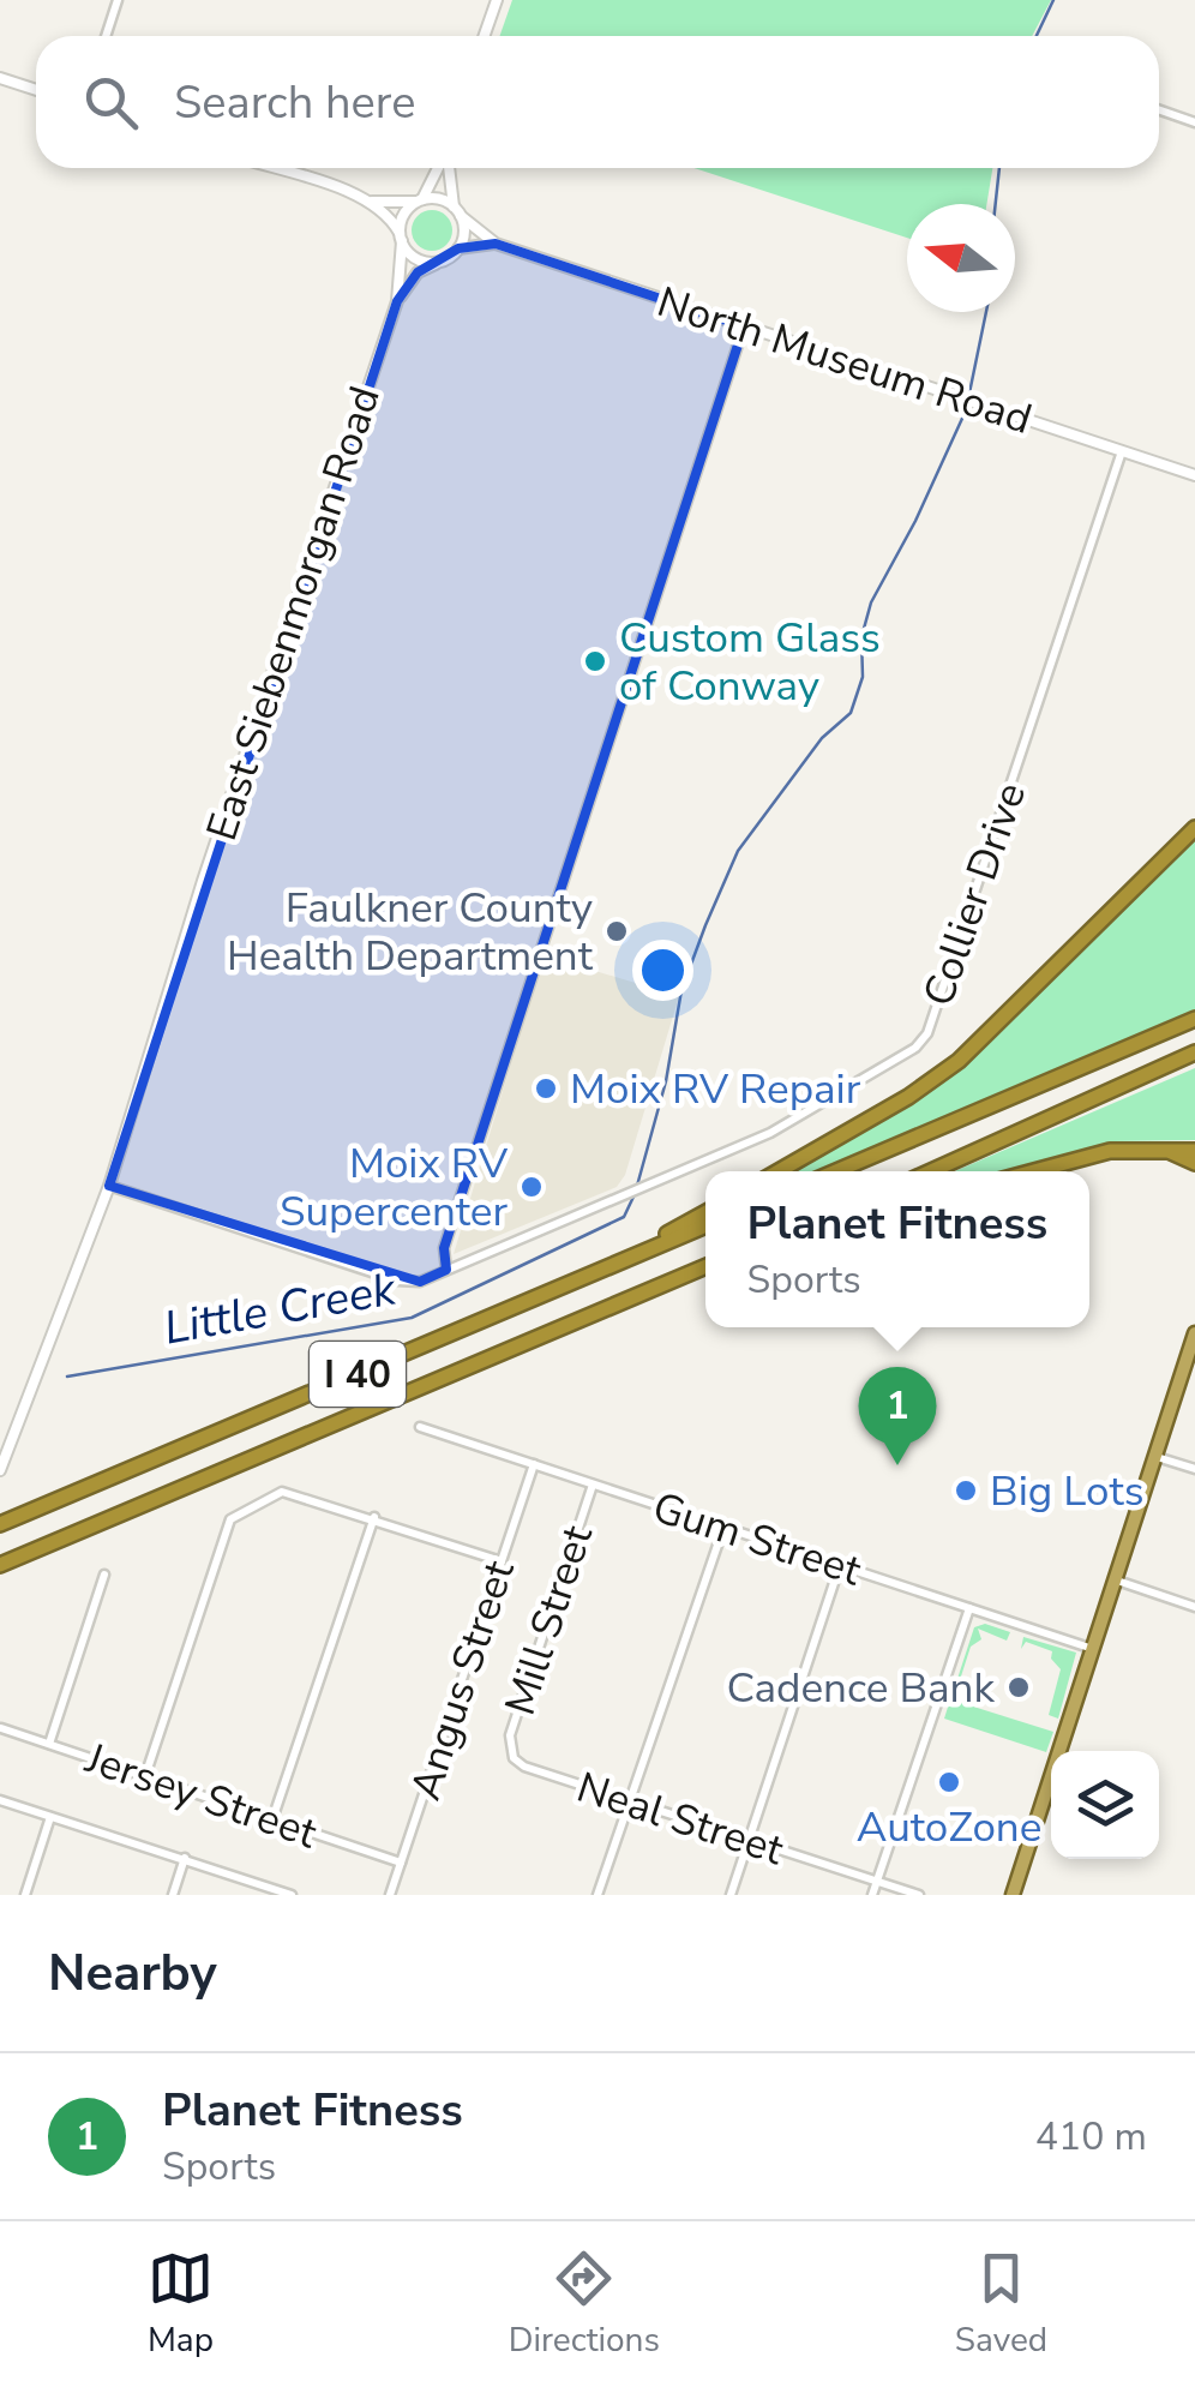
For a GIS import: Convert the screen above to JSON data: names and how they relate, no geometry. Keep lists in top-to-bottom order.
{
  "streets": {
    "highway": ["I 40"],
    "street": [
      "North Museum Road",
      "East Siebenmorgan Road",
      "Collier Drive",
      "Gum Street",
      "Mill Street",
      "Angus Street",
      "Jersey Street",
      "Neal Street"
    ]
  },
  "crossings": [
    ["North Museum Road", "East Siebenmorgan Road"],
    ["North Museum Road", "Collier Drive"],
    ["East Siebenmorgan Road", "Collier Drive"],
    ["Gum Street", "Mill Street"],
    ["Gum Street", "Angus Street"],
    ["Mill Street", "Neal Street"],
    ["Angus Street", "Jersey Street"]
  ],
  "water": ["Little Creek"],
  "places": [
    "Custom Glass of Conway",
    "Faulkner County Health Department",
    "Moix RV Repair",
    "Moix RV Supercenter",
    "Big Lots",
    "Cadence Bank",
    "AutoZone"
  ],
  "north": "left",
  "page": {
    "search": "Search here",
    "popup": ["Planet Fitness", "Sports"],
    "pins": "1",
    "heading": "Nearby",
    "list": [
      {
        "mark": "1",
        "name": "Planet Fitness",
        "note": "Sports",
        "value": "410 m"
      }
    ],
    "nav": ["Map", "Directions", "Saved"]
  }
}
